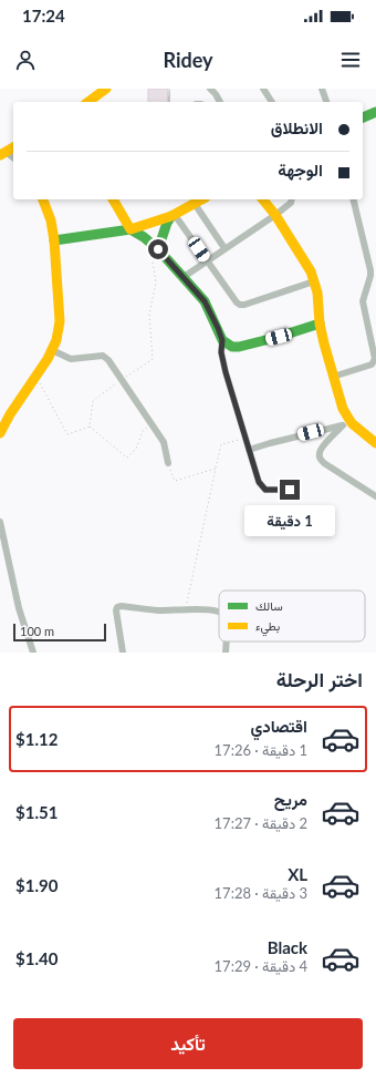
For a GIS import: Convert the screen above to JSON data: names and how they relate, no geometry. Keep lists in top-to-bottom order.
{
  "legend": ["سالك", "بطيء"],
  "scale_bar": "100 m",
  "page": {
    "status": "17:24",
    "header": "Ridey",
    "banner": ["الانطلاق", "الوجهة"],
    "bubble": "1 دقيقة",
    "scale": "100 m",
    "heading": "اختر الرحلة",
    "list": [
      {
        "name": "اقتصادي",
        "note": "1 دقيقة · 17:26",
        "value": "$1.12"
      },
      {
        "name": "مريح",
        "note": "2 دقيقة · 17:27",
        "value": "$1.51"
      },
      {
        "name": "XL",
        "note": "3 دقيقة · 17:28",
        "value": "$1.90"
      },
      {
        "name": "Black",
        "note": "4 دقيقة · 17:29",
        "value": "$1.40"
      }
    ],
    "buttons": "تأكيد"
  }
}
